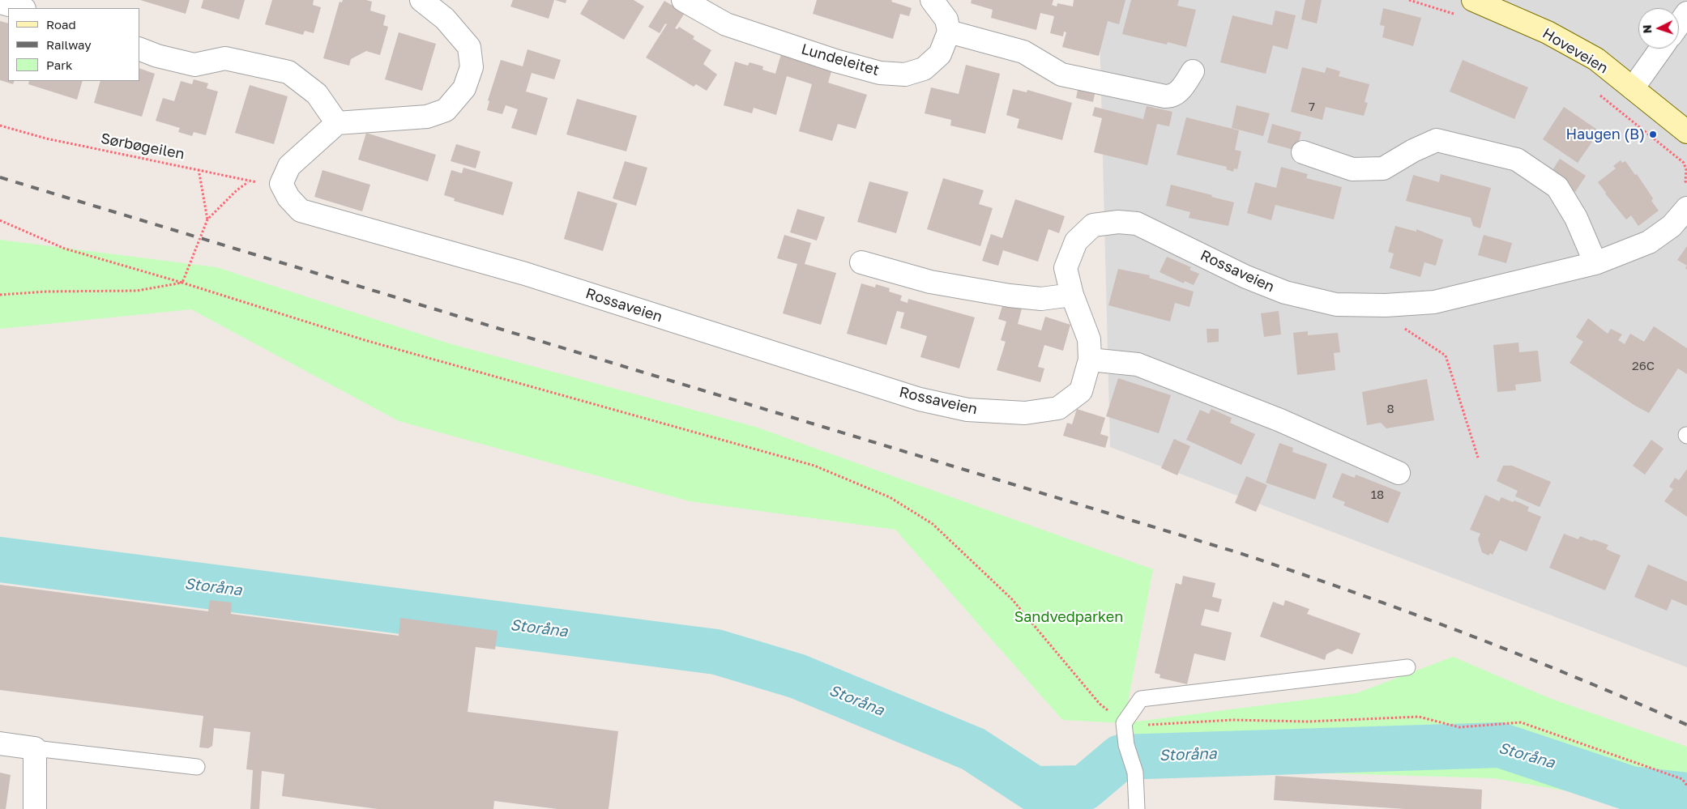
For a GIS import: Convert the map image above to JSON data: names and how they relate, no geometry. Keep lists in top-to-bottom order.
{
  "streets": {
    "main road": ["Hoveveien"],
    "street": ["Lundeleitet", "Rossaveien"],
    "path": ["Sørbøgeilen"]
  },
  "crossings": [
    ["Sørbøgeilen", "Rossaveien"]
  ],
  "water": ["Storåna"],
  "parks": ["Sandvedparken"],
  "places": ["Haugen (B)"],
  "house_numbers": [
    "7",
    "26C",
    "8",
    "18"
  ],
  "legend": ["Road", "Railway", "Park"],
  "north": "left"
}
